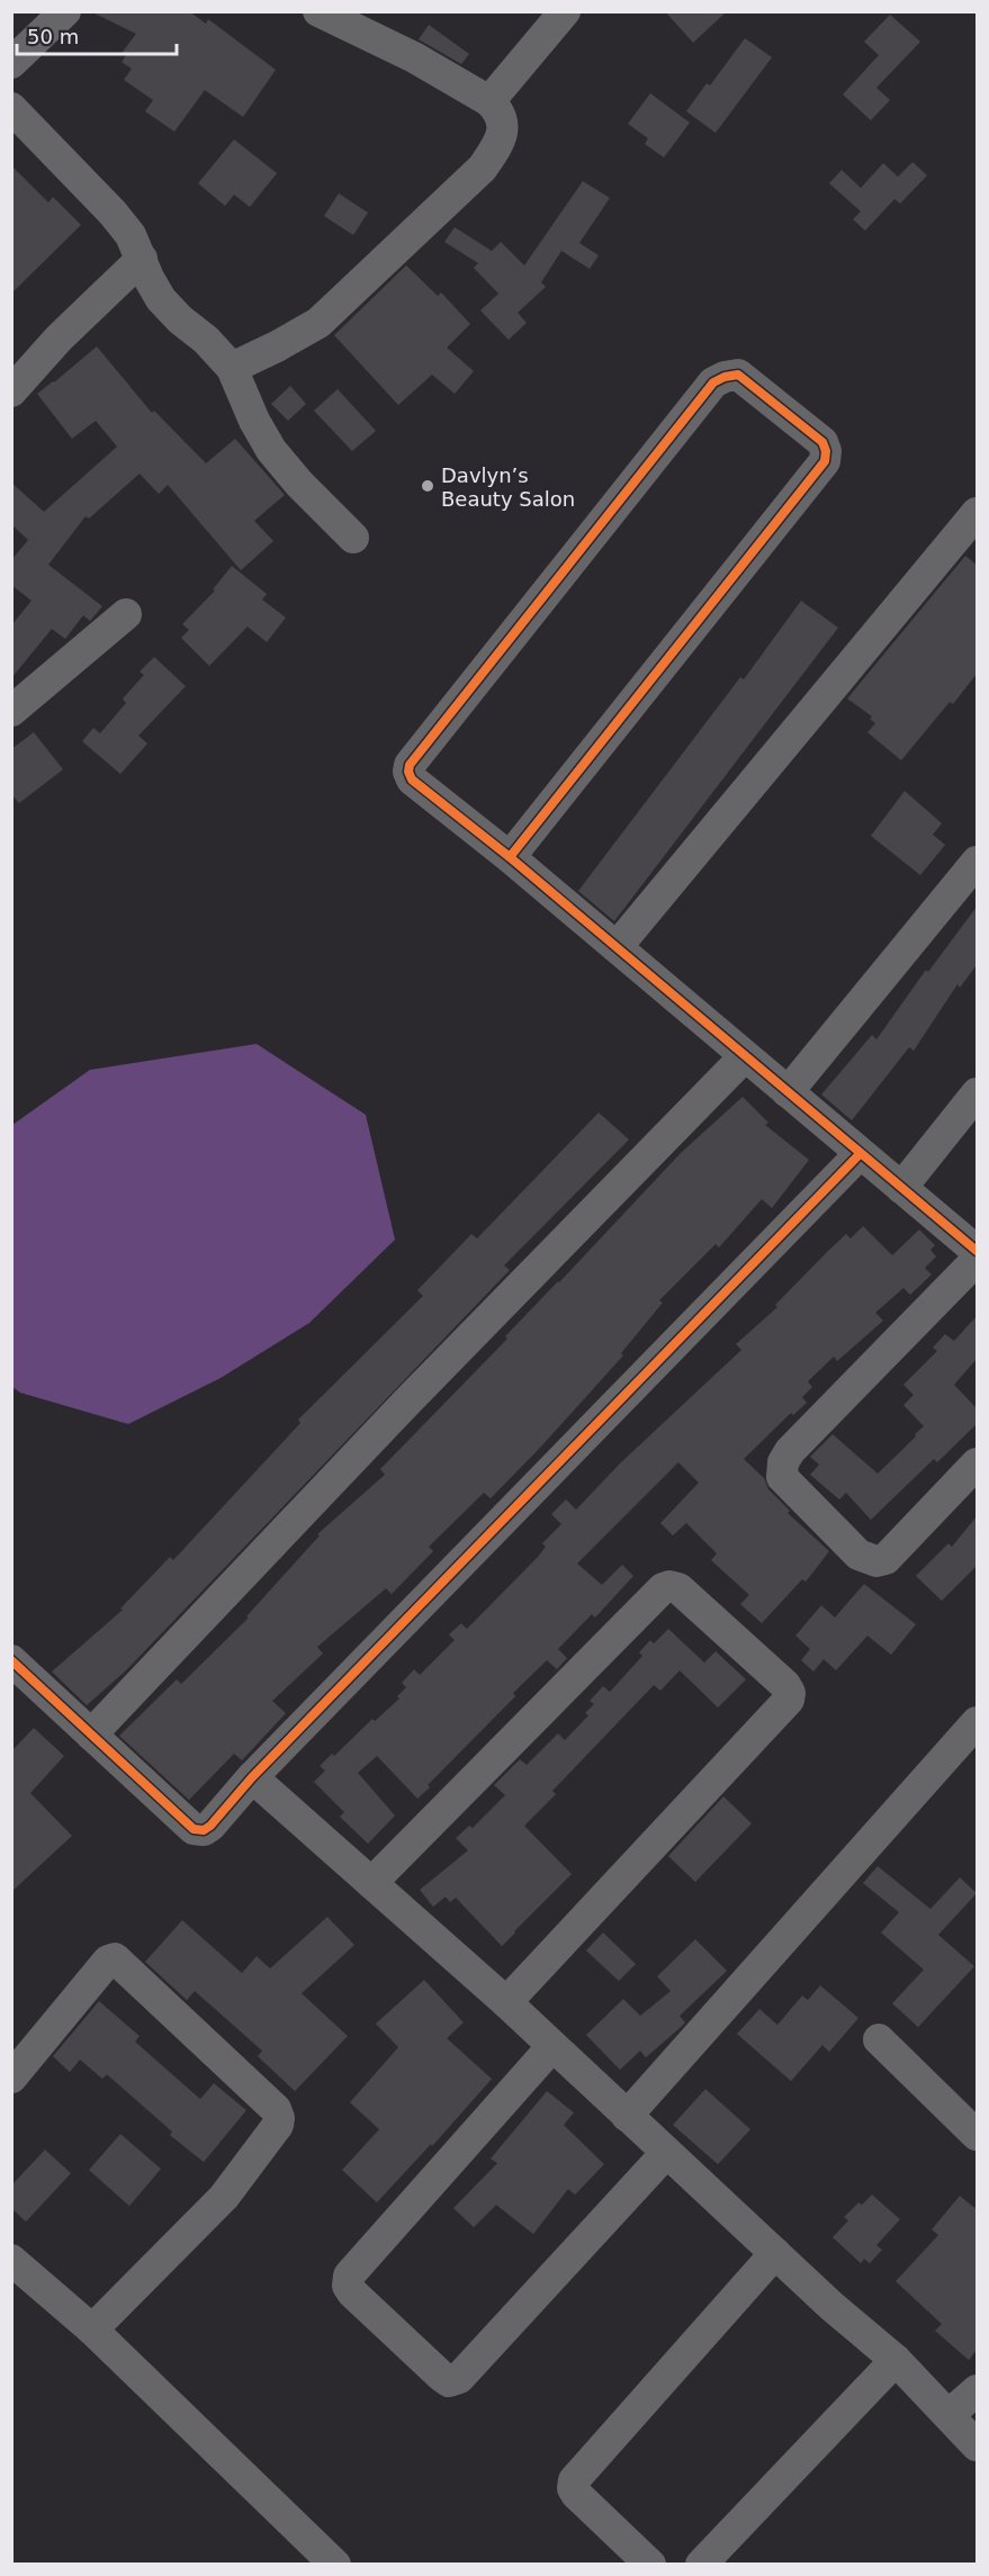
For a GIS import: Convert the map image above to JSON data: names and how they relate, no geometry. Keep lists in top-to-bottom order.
{
  "places": ["Davlyn’s Beauty Salon"],
  "scale_bar": "50 m"
}
